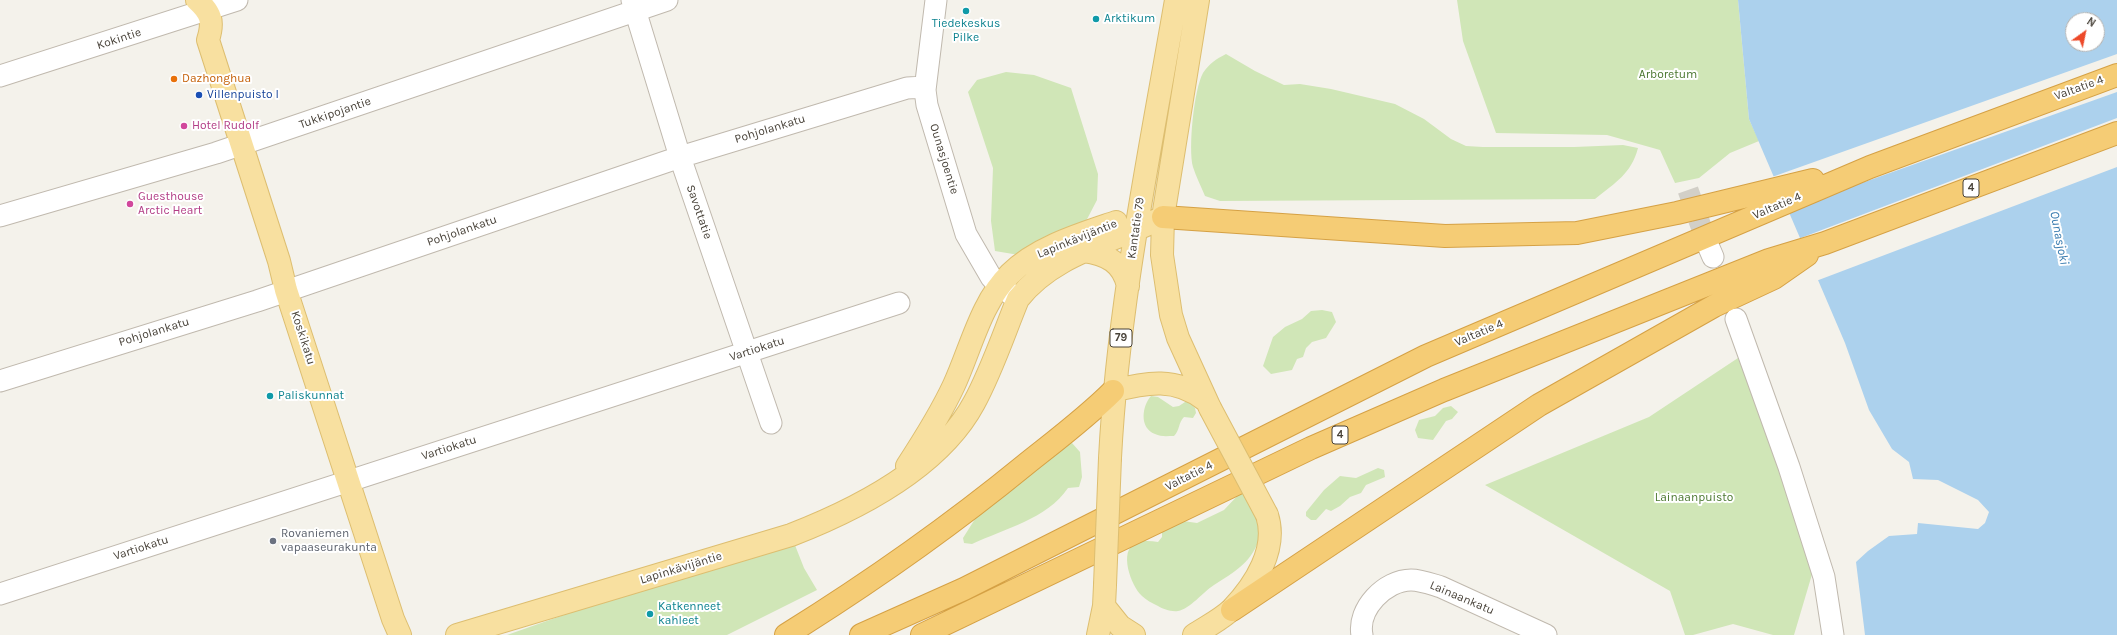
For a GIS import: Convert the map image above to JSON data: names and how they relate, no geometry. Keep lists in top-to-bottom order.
{
  "streets": {
    "highway": ["Valtatie 4", "4"],
    "main road": [
      "Kantatie 79",
      "Lapinkävijäntie",
      "Koskikatu",
      "79"
    ],
    "street": [
      "Kokintie",
      "Tukkipojantie",
      "Pohjolankatu",
      "Ounasjoentie",
      "Savottatie",
      "Vartiokatu",
      "Lainaankatu"
    ]
  },
  "crossings": [
    ["Kokintie", "Koskikatu"],
    ["Tukkipojantie", "Savottatie"],
    ["Tukkipojantie", "Koskikatu"],
    ["Pohjolankatu", "Ounasjoentie"],
    ["Pohjolankatu", "Savottatie"],
    ["Pohjolankatu", "Koskikatu"],
    ["Ounasjoentie", "Lapinkävijäntie"],
    ["Savottatie", "Vartiokatu"],
    ["Kantatie 79", "Lapinkävijäntie"],
    ["Kantatie 79", "79"],
    ["Koskikatu", "Vartiokatu"]
  ],
  "water": ["Ounasjoki"],
  "parks": ["Arboretum", "Lainaanpuisto"],
  "places": [
    "Tiedekeskus Pilke",
    "Arktikum",
    "Dazhonghua",
    "Villenpuisto I",
    "Hotel Rudolf",
    "Guesthouse Arctic Heart",
    "Paliskunnat",
    "Rovaniemen vapaaseurakunta",
    "Katkenneet kahleet"
  ],
  "north": "top right"
}
